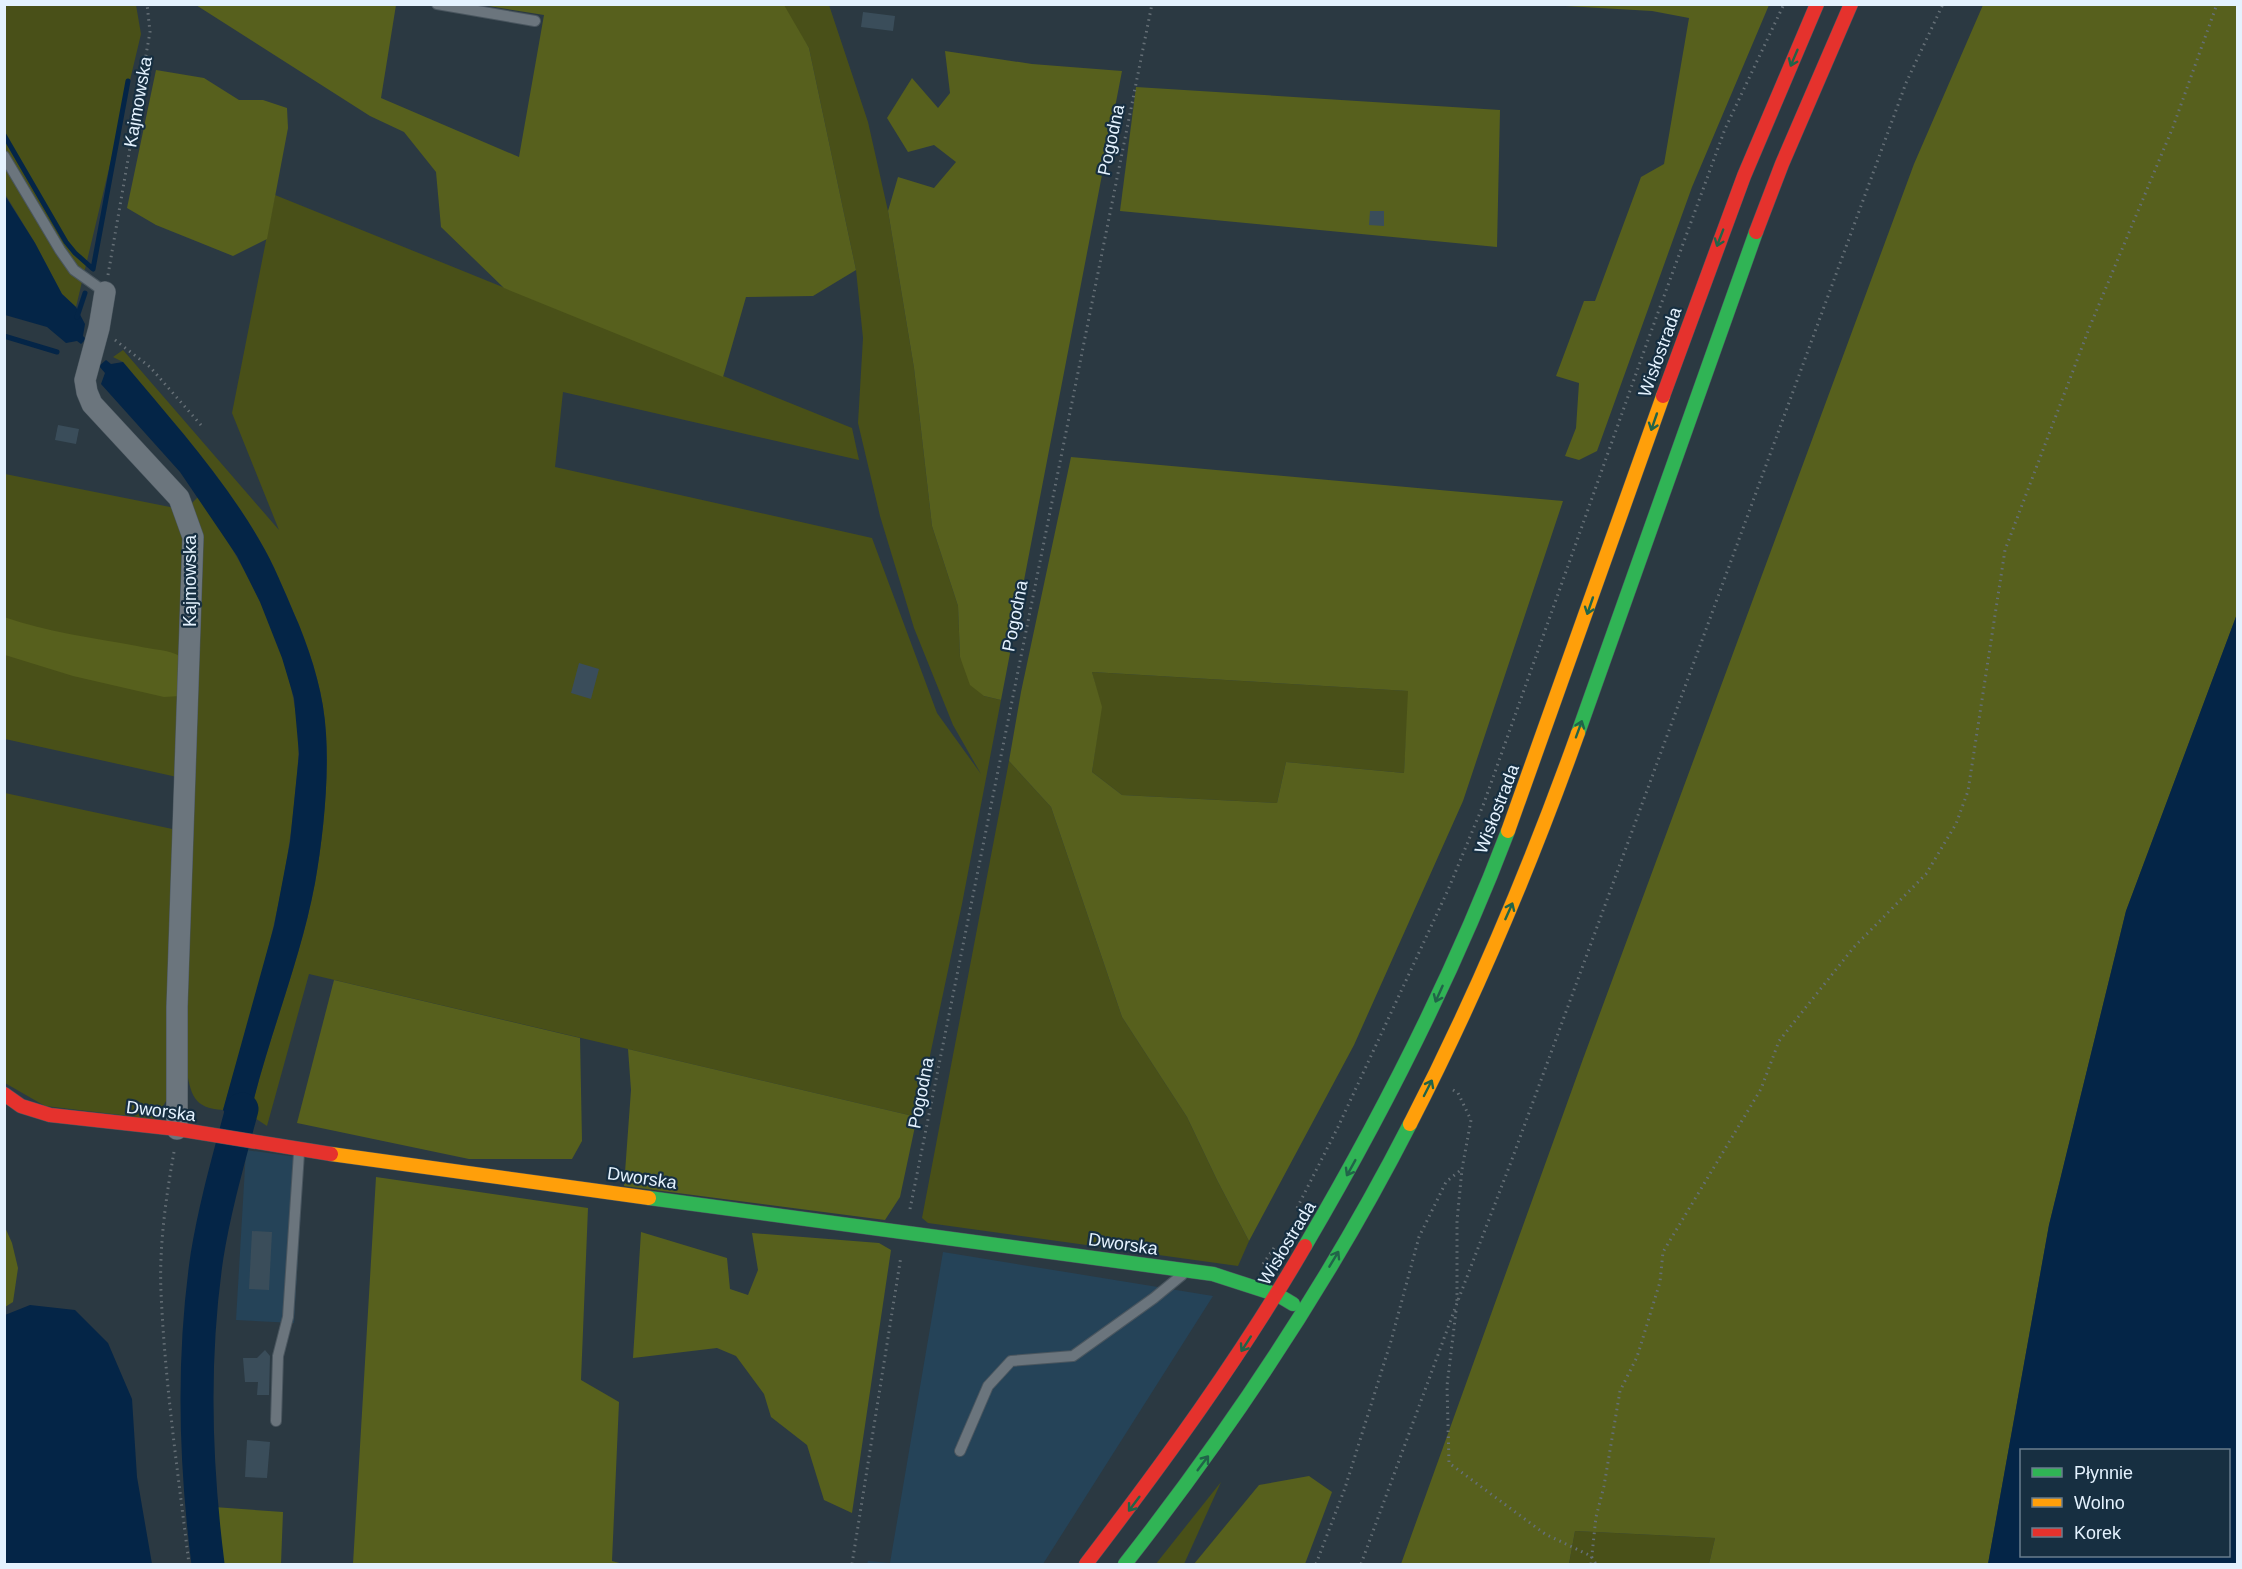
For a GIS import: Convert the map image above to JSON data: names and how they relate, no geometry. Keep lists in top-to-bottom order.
{
  "streets": {
    "main road": ["Wisłostrada", "Dworska"],
    "street": ["Kajmowska"],
    "path": ["Pogodna"]
  },
  "crossings": [
    ["Kajmowska", "Dworska"],
    ["Pogodna", "Dworska"],
    ["Wisłostrada", "Dworska"]
  ],
  "legend": ["Płynnie", "Wolno", "Korek"]
}
